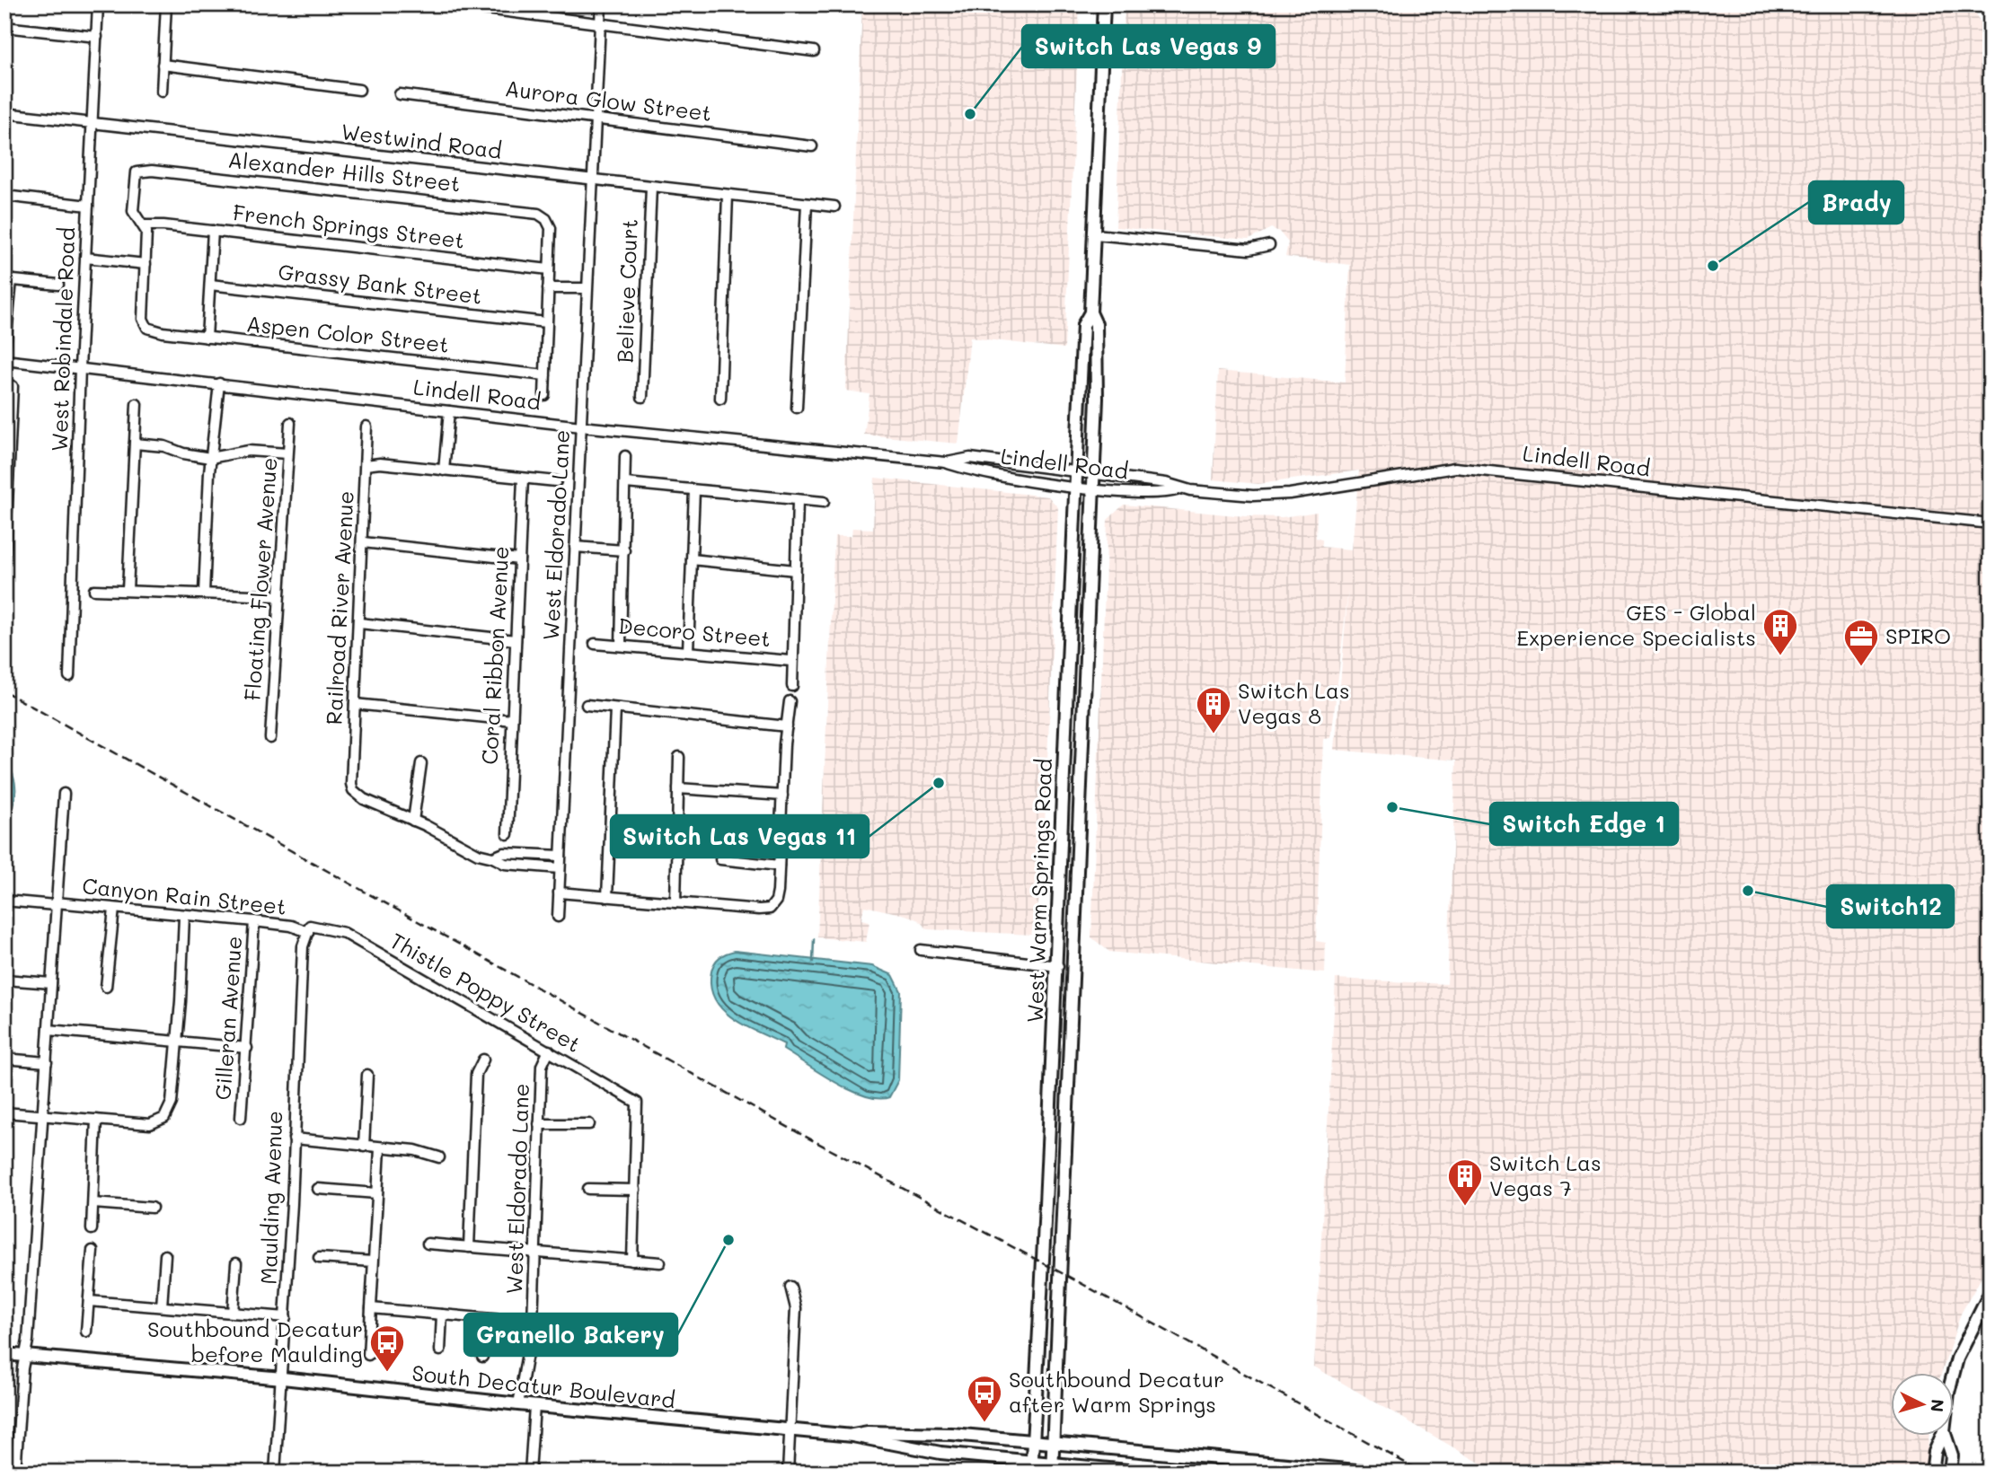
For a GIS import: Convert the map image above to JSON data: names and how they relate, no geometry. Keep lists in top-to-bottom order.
{
  "streets": {
    "main road": ["West Warm Springs Road", "South Decatur Boulevard"],
    "street": [
      "Aurora Glow Street",
      "Westwind Road",
      "Alexander Hills Street",
      "French Springs Street",
      "Grassy Bank Street",
      "Believe Court",
      "Aspen Color Street",
      "West Robindale Road",
      "Lindell Road",
      "West Eldorado Lane",
      "Floating Flower Avenue",
      "Railroad River Avenue",
      "Decoro Street",
      "Coral Ribbon Avenue",
      "Canyon Rain Street",
      "Thistle Poppy Street",
      "Gilleran Avenue",
      "Maulding Avenue"
    ]
  },
  "crossings": [
    ["Aurora Glow Street", "West Eldorado Lane"],
    ["Westwind Road", "Believe Court"],
    ["Westwind Road", "West Robindale Road"],
    ["Westwind Road", "West Eldorado Lane"],
    ["Alexander Hills Street", "French Springs Street"],
    ["West Robindale Road", "Lindell Road"],
    ["Lindell Road", "West Eldorado Lane"],
    ["Lindell Road", "West Warm Springs Road"],
    ["West Eldorado Lane", "Thistle Poppy Street"],
    ["West Eldorado Lane", "South Decatur Boulevard"],
    ["West Warm Springs Road", "South Decatur Boulevard"],
    ["Canyon Rain Street", "Thistle Poppy Street"],
    ["Canyon Rain Street", "Gilleran Avenue"],
    ["Canyon Rain Street", "Maulding Avenue"],
    ["Thistle Poppy Street", "Maulding Avenue"],
    ["Maulding Avenue", "South Decatur Boulevard"]
  ],
  "places": {
    "other": [
      "Switch Las Vegas 9",
      "Brady",
      "Switch Las Vegas 11",
      "Switch Edge 1",
      "Switch12",
      "Granello Bakery"
    ],
    "building": ["GES - Global Experience Specialists", "Switch Las Vegas 8", "Switch Las Vegas 7"],
    "office": ["SPIRO"],
    "bus stop": ["Southbound Decatur before Maulding", "Southbound Decatur after Warm Springs"]
  },
  "north": "right"
}
